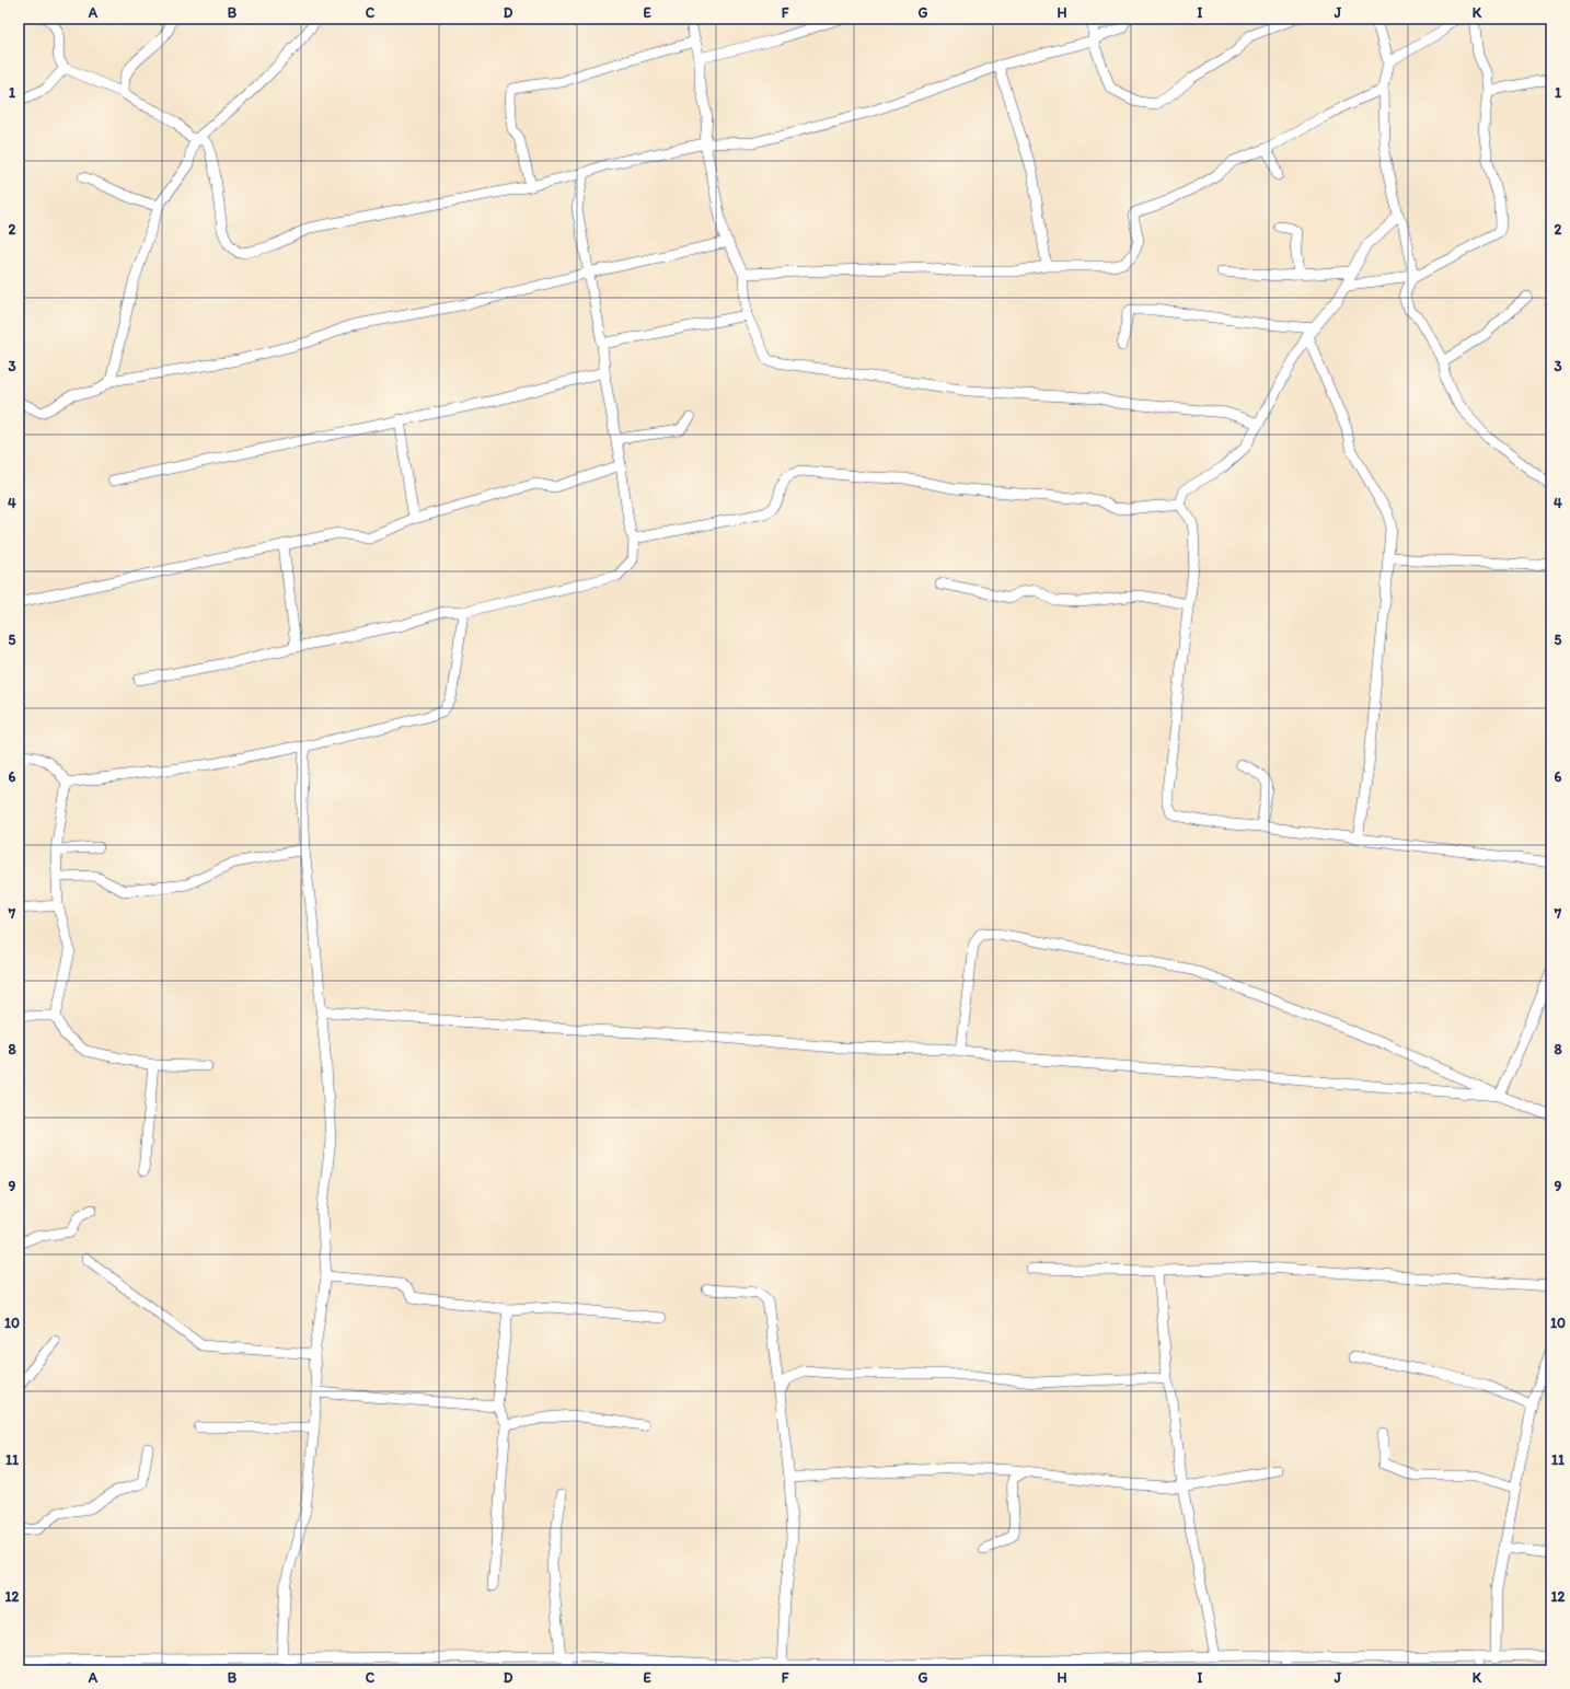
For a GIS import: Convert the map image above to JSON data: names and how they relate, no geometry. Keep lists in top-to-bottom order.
{
  "grid": {
    "columns": [
      "A",
      "B",
      "C",
      "D",
      "E",
      "F",
      "G",
      "H",
      "I",
      "J",
      "K"
    ],
    "rows": [
      "1",
      "2",
      "3",
      "4",
      "5",
      "6",
      "7",
      "8",
      "9",
      "10",
      "11",
      "12"
    ]
  }
}
